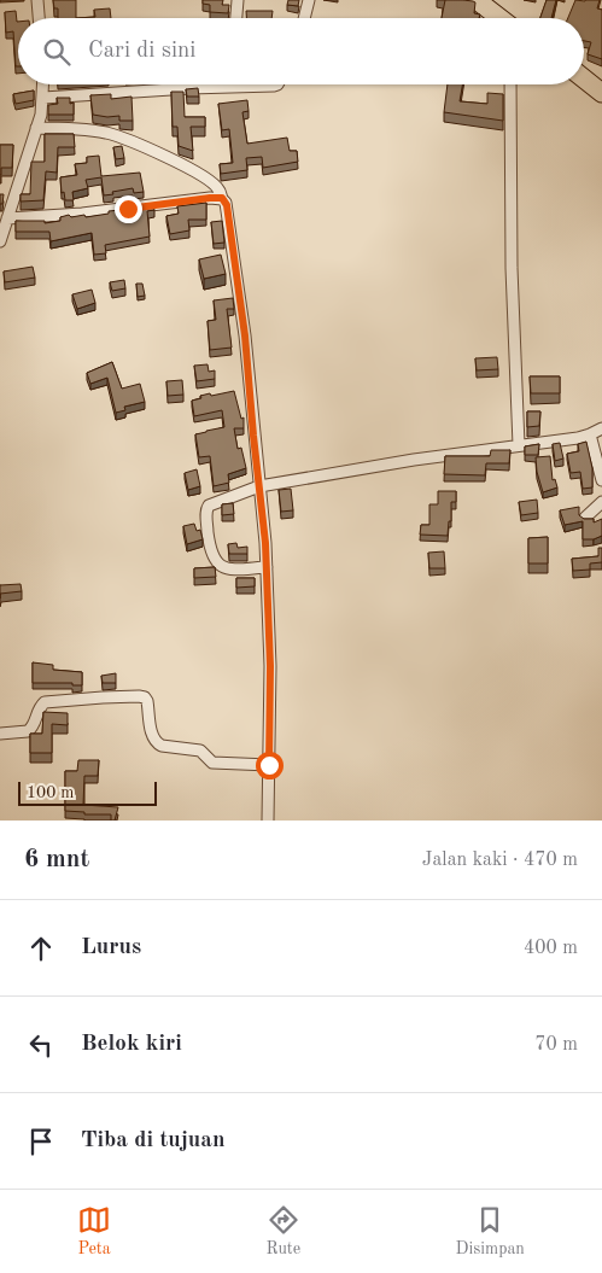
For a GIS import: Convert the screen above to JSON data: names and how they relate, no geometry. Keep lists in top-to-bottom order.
{
  "scale_bar": "100 m",
  "page": {
    "search": "Cari di sini",
    "scale": "100 m",
    "heading": ["6 mnt", "Jalan kaki · 470 m"],
    "list": [
      ["Lurus", "400 m"],
      ["Belok kiri", "70 m"],
      "Tiba di tujuan"
    ],
    "nav": ["Peta", "Rute", "Disimpan"]
  }
}
